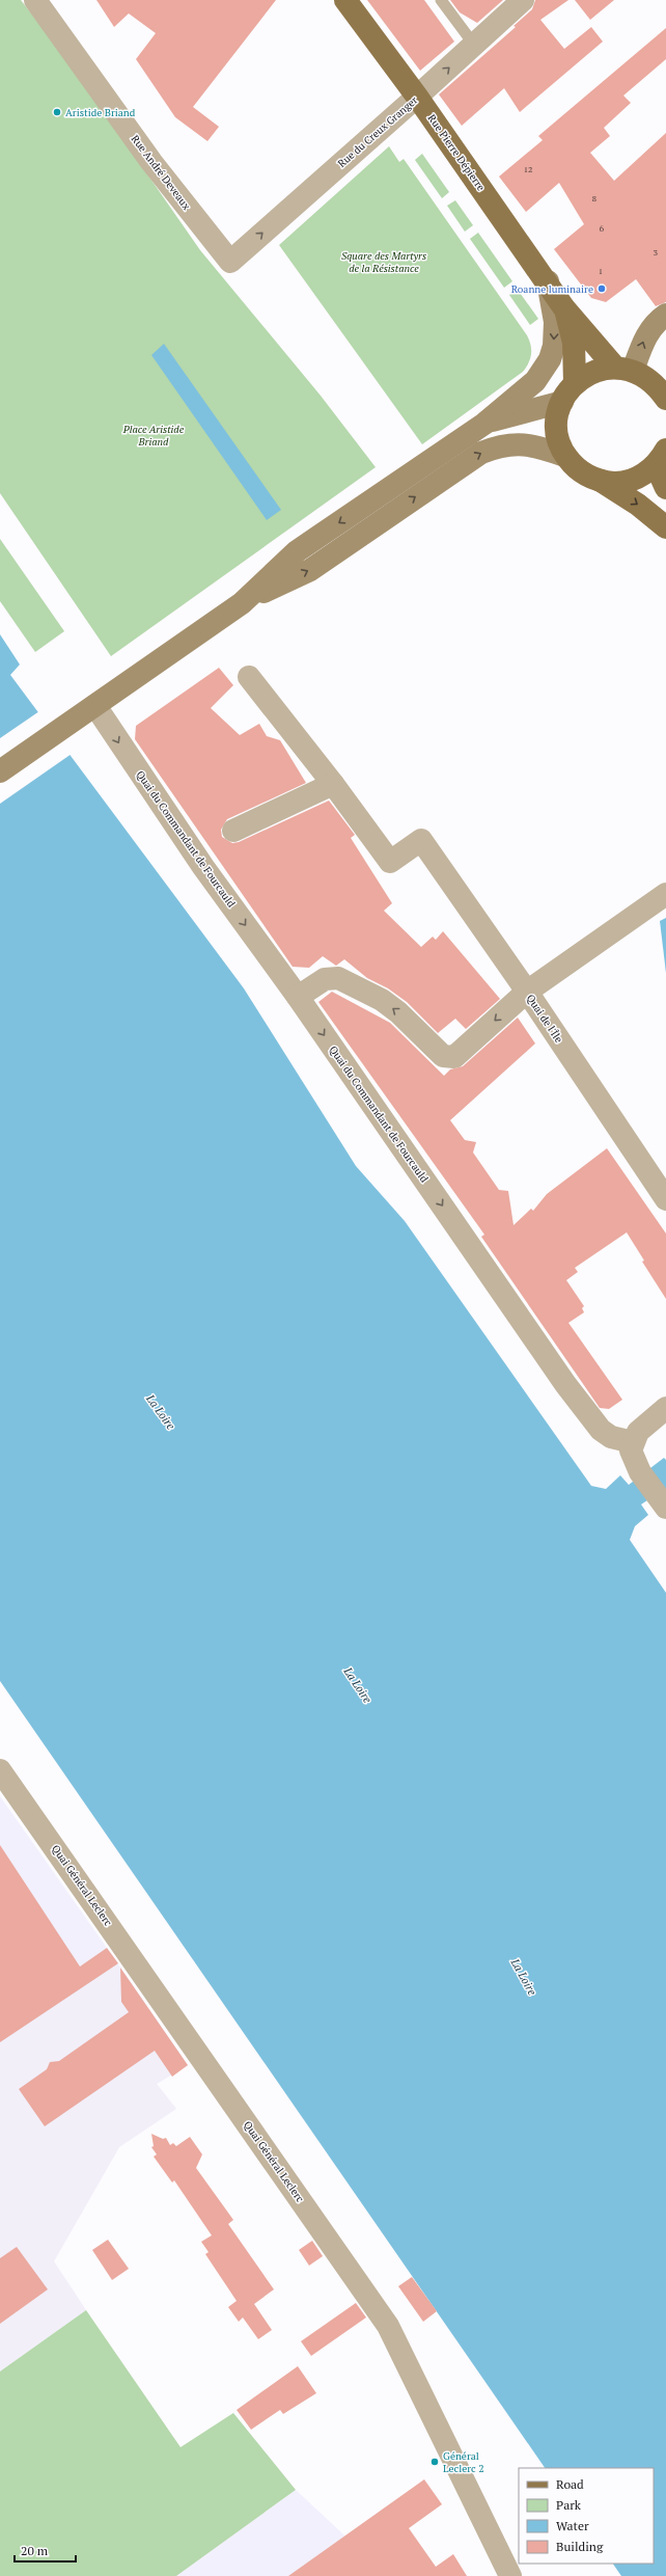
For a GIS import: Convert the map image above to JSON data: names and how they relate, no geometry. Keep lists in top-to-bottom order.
{
  "streets": {
    "main road": ["Rue Pierre Dépierre"],
    "street": [
      "Rue du Creux Granger",
      "Rue André Deveaux",
      "Quai du Commandant de Fourcauld",
      "Quai de l'Île",
      "Quai Général Leclerc"
    ]
  },
  "crossings": [
    ["Rue du Creux Granger", "Rue Pierre Dépierre"],
    ["Rue du Creux Granger", "Rue André Deveaux"]
  ],
  "one_way": ["Rue du Creux Granger", "Quai du Commandant de Fourcauld"],
  "water": ["La Loire"],
  "parks": ["Square des Martyrs de la Résistance", "Place Aristide Briand"],
  "places": ["Aristide Briand", "Roanne luminaire", "Général Leclerc 2"],
  "house_numbers": [
    "12",
    "8",
    "6",
    "3",
    "1"
  ],
  "legend": [
    "Road",
    "Park",
    "Water",
    "Building"
  ],
  "scale_bar": "20 m"
}
